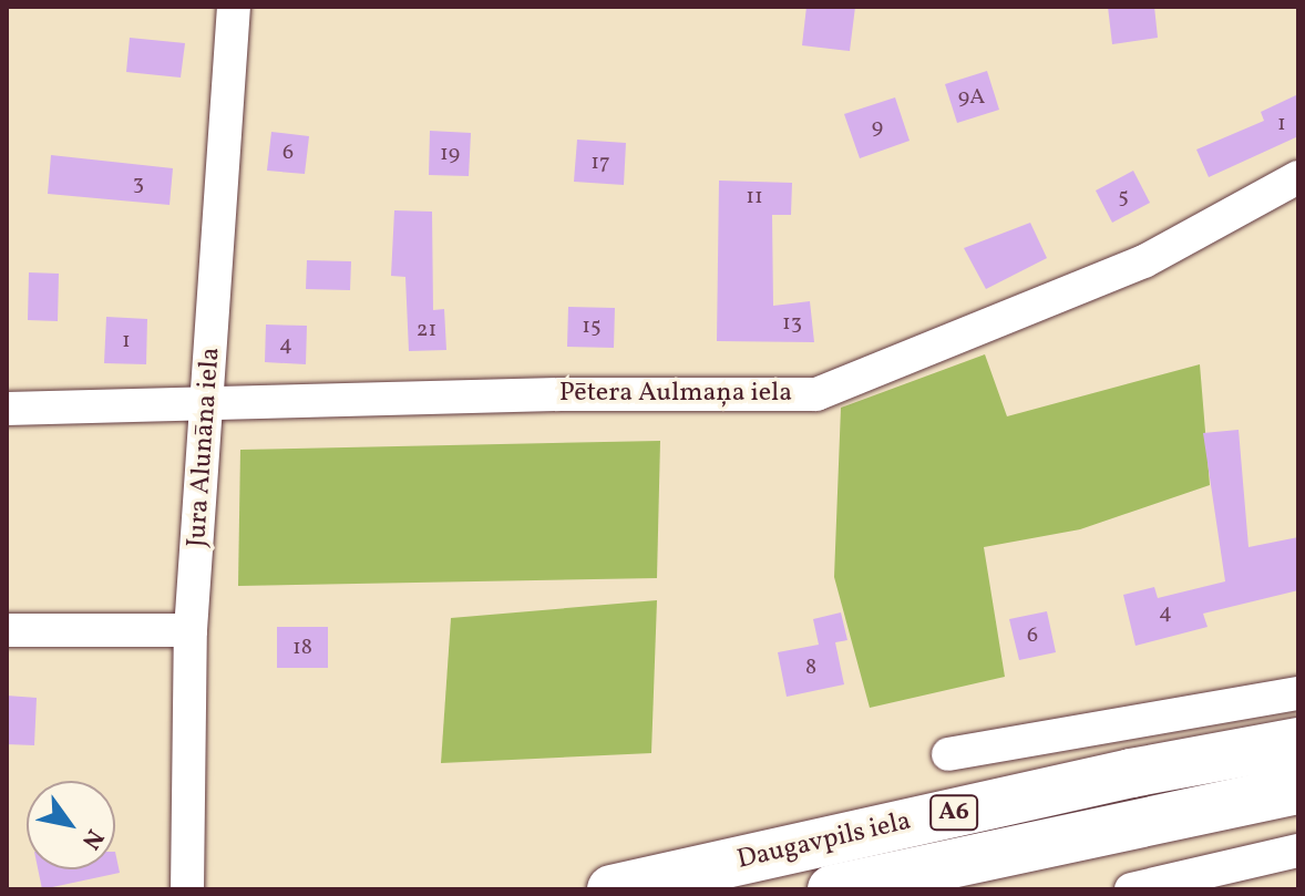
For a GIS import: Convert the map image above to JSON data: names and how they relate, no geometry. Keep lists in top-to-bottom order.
{
  "streets": {
    "highway": ["A6", "Daugavpils iela"],
    "street": ["Pētera Aulmaņa iela", "Jura Alunāna iela"]
  },
  "crossings": [
    ["Pētera Aulmaņa iela", "Jura Alunāna iela"]
  ],
  "house_numbers": [
    "9A",
    "1",
    "9",
    "6",
    "19",
    "17",
    "3",
    "11",
    "5",
    "13",
    "15",
    "21",
    "1",
    "4",
    "4",
    "6",
    "18",
    "8"
  ],
  "north": "bottom right"
}
